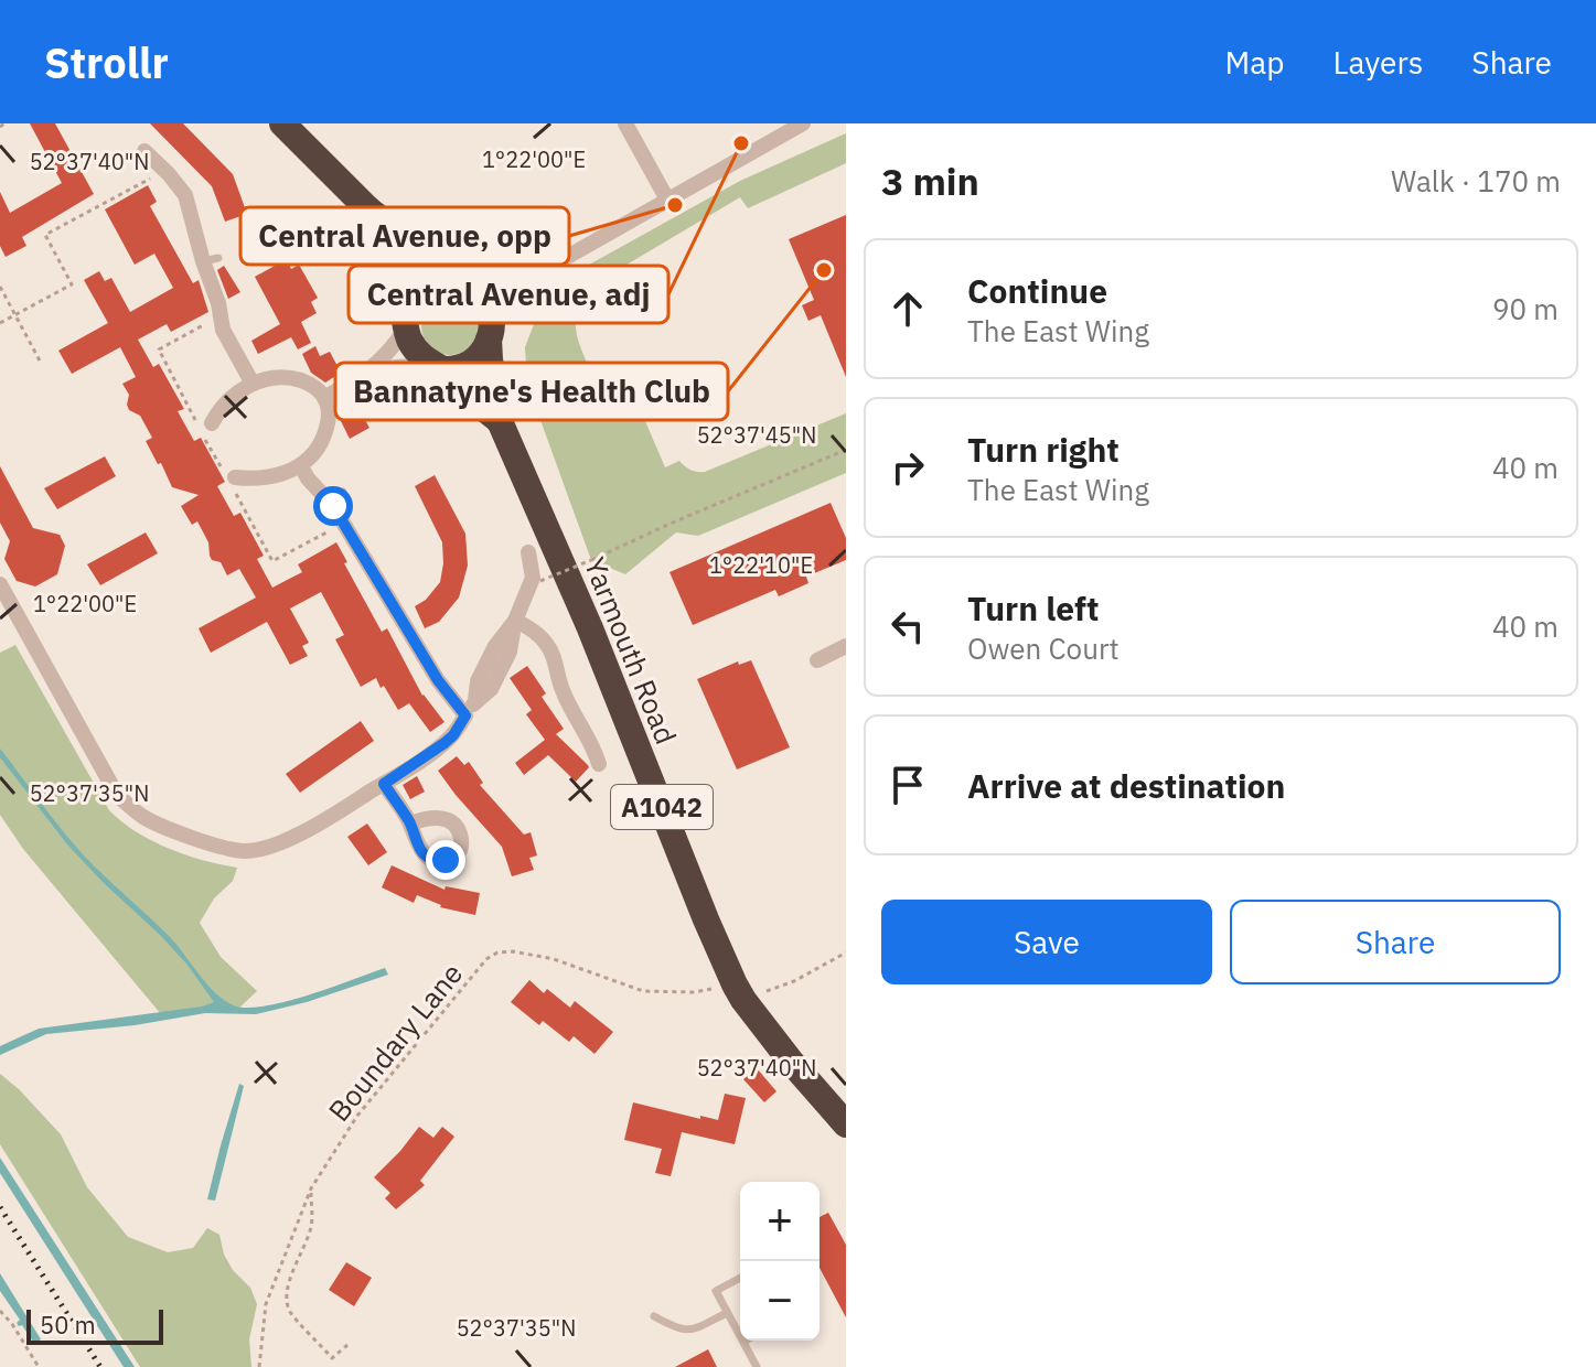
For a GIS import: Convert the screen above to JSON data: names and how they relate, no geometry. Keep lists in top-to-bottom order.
{
  "streets": {
    "highway": ["Yarmouth Road", "A1042"],
    "path": ["Boundary Lane"]
  },
  "crossings": [
    ["Yarmouth Road", "Boundary Lane"]
  ],
  "places": ["Central Avenue, adj", "Central Avenue, opp", "Bannatyne's Health Club"],
  "scale_bar": "50 m",
  "page": {
    "header": "Strollr",
    "nav": ["Map", "Layers", "Share"],
    "heading": ["3 min", "Walk · 170 m"],
    "list": [
      ["Continue", "The East Wing", "90 m"],
      ["Turn right", "The East Wing", "40 m"],
      ["Turn left", "Owen Court", "40 m"],
      "Arrive at destination"
    ],
    "buttons": ["Save", "Share"],
    "map_buttons": ["+", "−"],
    "scale": "50 m"
  },
  "coordinates": [
    "1°22'00\"E",
    "52°37'40\"N",
    "52°37'45\"N",
    "1°22'10\"E",
    "52°37'35\"N"
  ]
}
